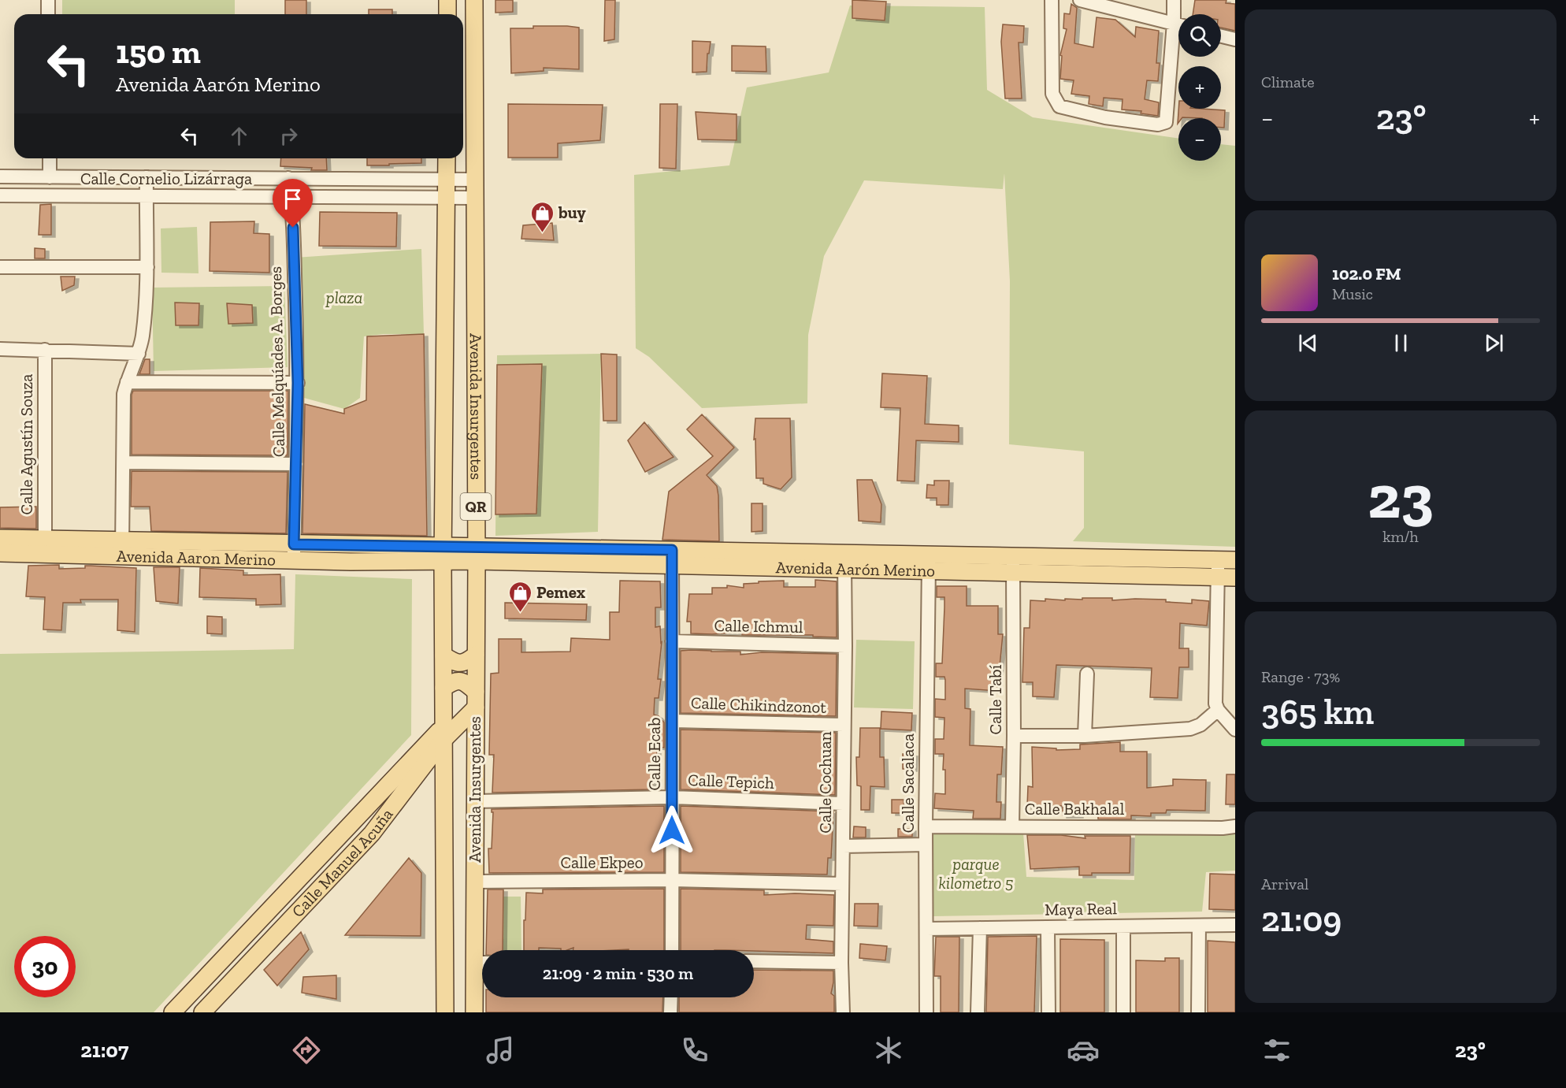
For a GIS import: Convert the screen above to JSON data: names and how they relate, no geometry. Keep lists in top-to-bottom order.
{
  "streets": {
    "main road": [
      "Avenida Insurgentes",
      "QR",
      "Avenida Aaron Merino",
      "Avenida Aarón Merino",
      "Calle Manuel Acuña"
    ],
    "street": [
      "Calle Cornelio Lizárraga",
      "Calle Melquíades A. Borges",
      "Calle Agustín Souza",
      "Calle Ichmul",
      "Calle Tabí",
      "Calle Chikindzonot",
      "Calle Ecab",
      "Calle Tepich",
      "Calle Cochuan",
      "Calle Sacalaca",
      "Calle Bakhalal",
      "Calle Ekpeo",
      "Maya Real"
    ]
  },
  "crossings": [
    ["Calle Cornelio Lizárraga", "Calle Melquíades A. Borges"],
    ["Calle Cornelio Lizárraga", "Avenida Insurgentes"],
    ["Calle Melquíades A. Borges", "Avenida Aaron Merino"],
    ["Avenida Insurgentes", "Avenida Aaron Merino"],
    ["Avenida Insurgentes", "Avenida Aarón Merino"],
    ["Avenida Insurgentes", "Calle Tepich"],
    ["Avenida Insurgentes", "Calle Manuel Acuña"],
    ["Avenida Insurgentes", "Calle Ekpeo"],
    ["Calle Agustín Souza", "Avenida Aaron Merino"],
    ["Avenida Aaron Merino", "Avenida Aarón Merino"],
    ["Avenida Aarón Merino", "Calle Tabí"],
    ["Avenida Aarón Merino", "Calle Ecab"],
    ["Avenida Aarón Merino", "Calle Cochuan"],
    ["Avenida Aarón Merino", "Calle Sacalaca"],
    ["Calle Ichmul", "Calle Ecab"],
    ["Calle Ichmul", "Calle Cochuan"],
    ["Calle Tabí", "Calle Bakhalal"],
    ["Calle Chikindzonot", "Calle Ecab"],
    ["Calle Chikindzonot", "Calle Cochuan"],
    ["Calle Ecab", "Calle Tepich"],
    ["Calle Ecab", "Calle Ekpeo"],
    ["Calle Tepich", "Calle Cochuan"],
    ["Calle Cochuan", "Calle Ekpeo"],
    ["Calle Sacalaca", "Calle Bakhalal"],
    ["Calle Sacalaca", "Maya Real"]
  ],
  "parks": ["plaza", "parque kilometro 5"],
  "places": {
    "shop": ["buy", "Pemex"]
  },
  "page": {
    "tile": [
      "Climate",
      ["23", "km/h"],
      ["Range · 73%", "365 km"],
      ["Arrival", "21:09"]
    ],
    "map_buttons": ["+", "−"],
    "turn": ["150 m", "Avenida Aarón Merino"],
    "heat": ["−", "23°", "+"],
    "song": ["102.0 FM", "Music"],
    "limit": "30",
    "trip": "21:09 · 2 min · 530 m",
    "tabs": ["21:07", "23°"]
  }
}
